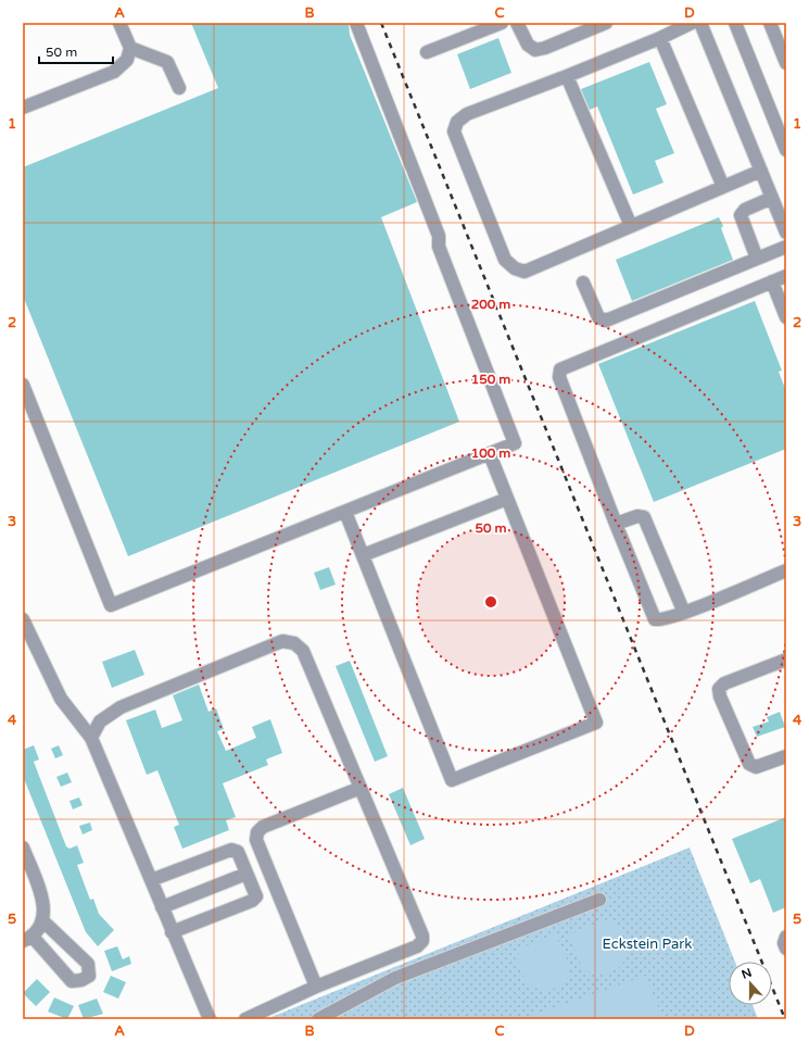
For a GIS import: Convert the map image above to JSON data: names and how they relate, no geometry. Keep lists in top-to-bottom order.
{
  "parks": ["Eckstein Park"],
  "scale_bar": "50 m",
  "north": "top",
  "grid": {
    "columns": [
      "A",
      "B",
      "C",
      "D"
    ],
    "rows": [
      "1",
      "2",
      "3",
      "4",
      "5"
    ]
  },
  "rings": [
    "200 m",
    "150 m",
    "100 m",
    "50 m"
  ]
}
